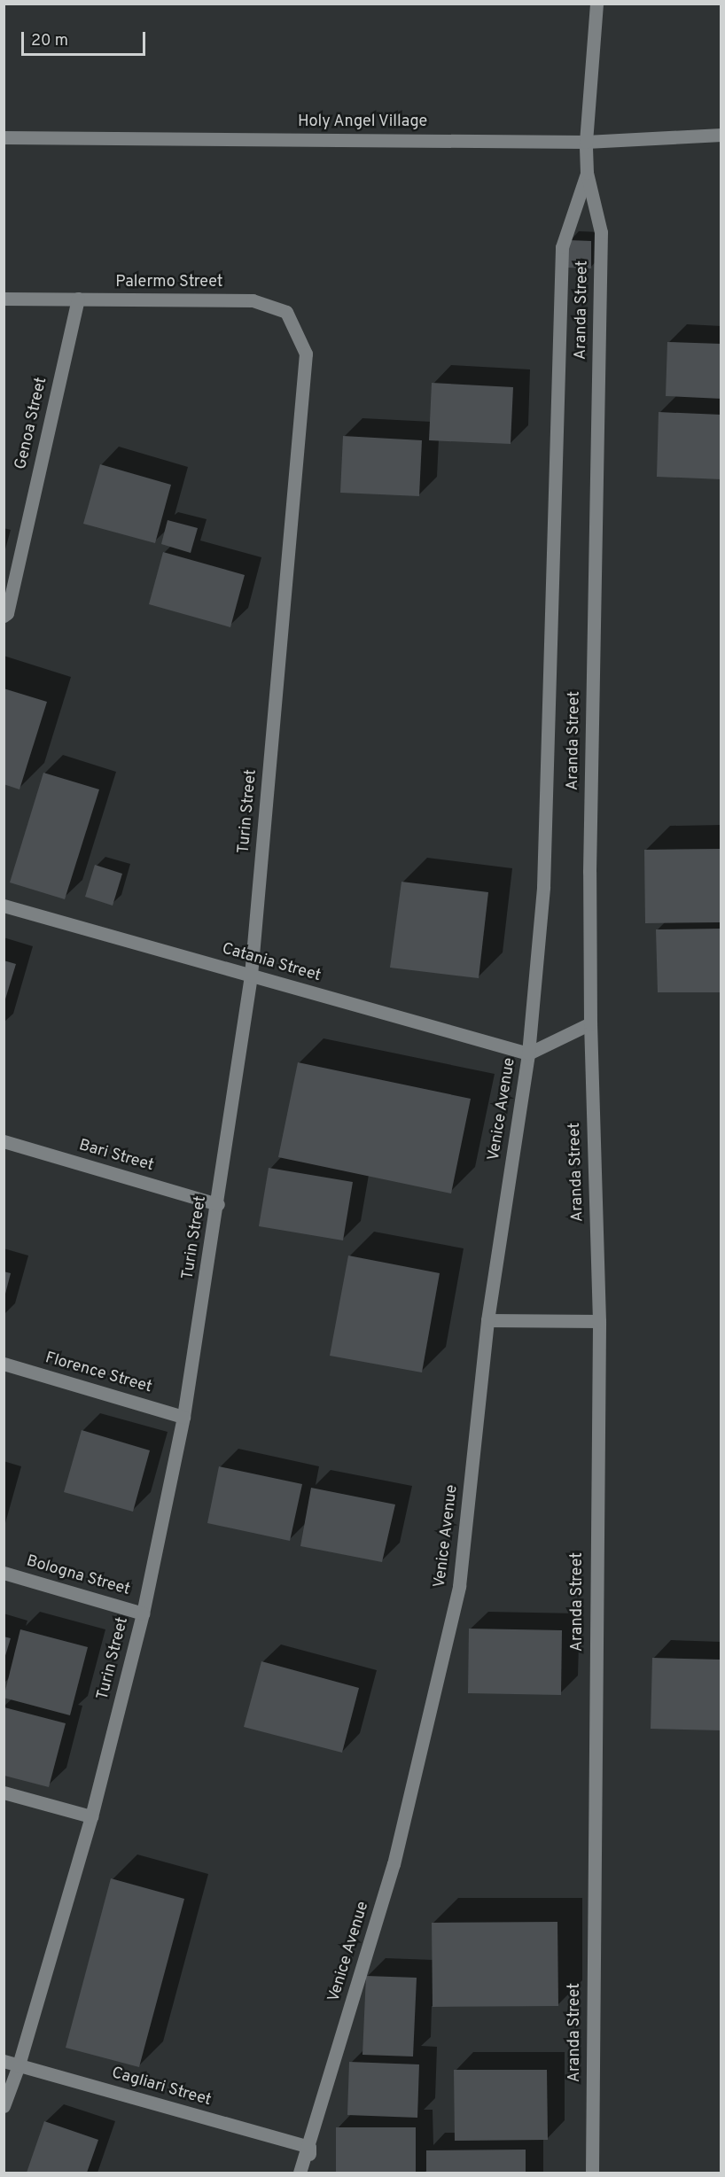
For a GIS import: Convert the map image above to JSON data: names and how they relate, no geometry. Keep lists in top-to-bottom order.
{
  "streets": {
    "street": [
      "Holy Angel Village",
      "Palermo Street",
      "Aranda Street",
      "Genoa Street",
      "Turin Street",
      "Catania Street",
      "Venice Avenue",
      "Bari Street",
      "Florence Street",
      "Bologna Street",
      "Cagliari Street"
    ]
  },
  "crossings": [
    ["Holy Angel Village", "Aranda Street"],
    ["Palermo Street", "Genoa Street"],
    ["Palermo Street", "Turin Street"],
    ["Aranda Street", "Venice Avenue"],
    ["Turin Street", "Catania Street"],
    ["Turin Street", "Bari Street"],
    ["Turin Street", "Florence Street"],
    ["Turin Street", "Bologna Street"],
    ["Turin Street", "Cagliari Street"],
    ["Catania Street", "Venice Avenue"],
    ["Venice Avenue", "Cagliari Street"]
  ],
  "scale_bar": "20 m"
}
